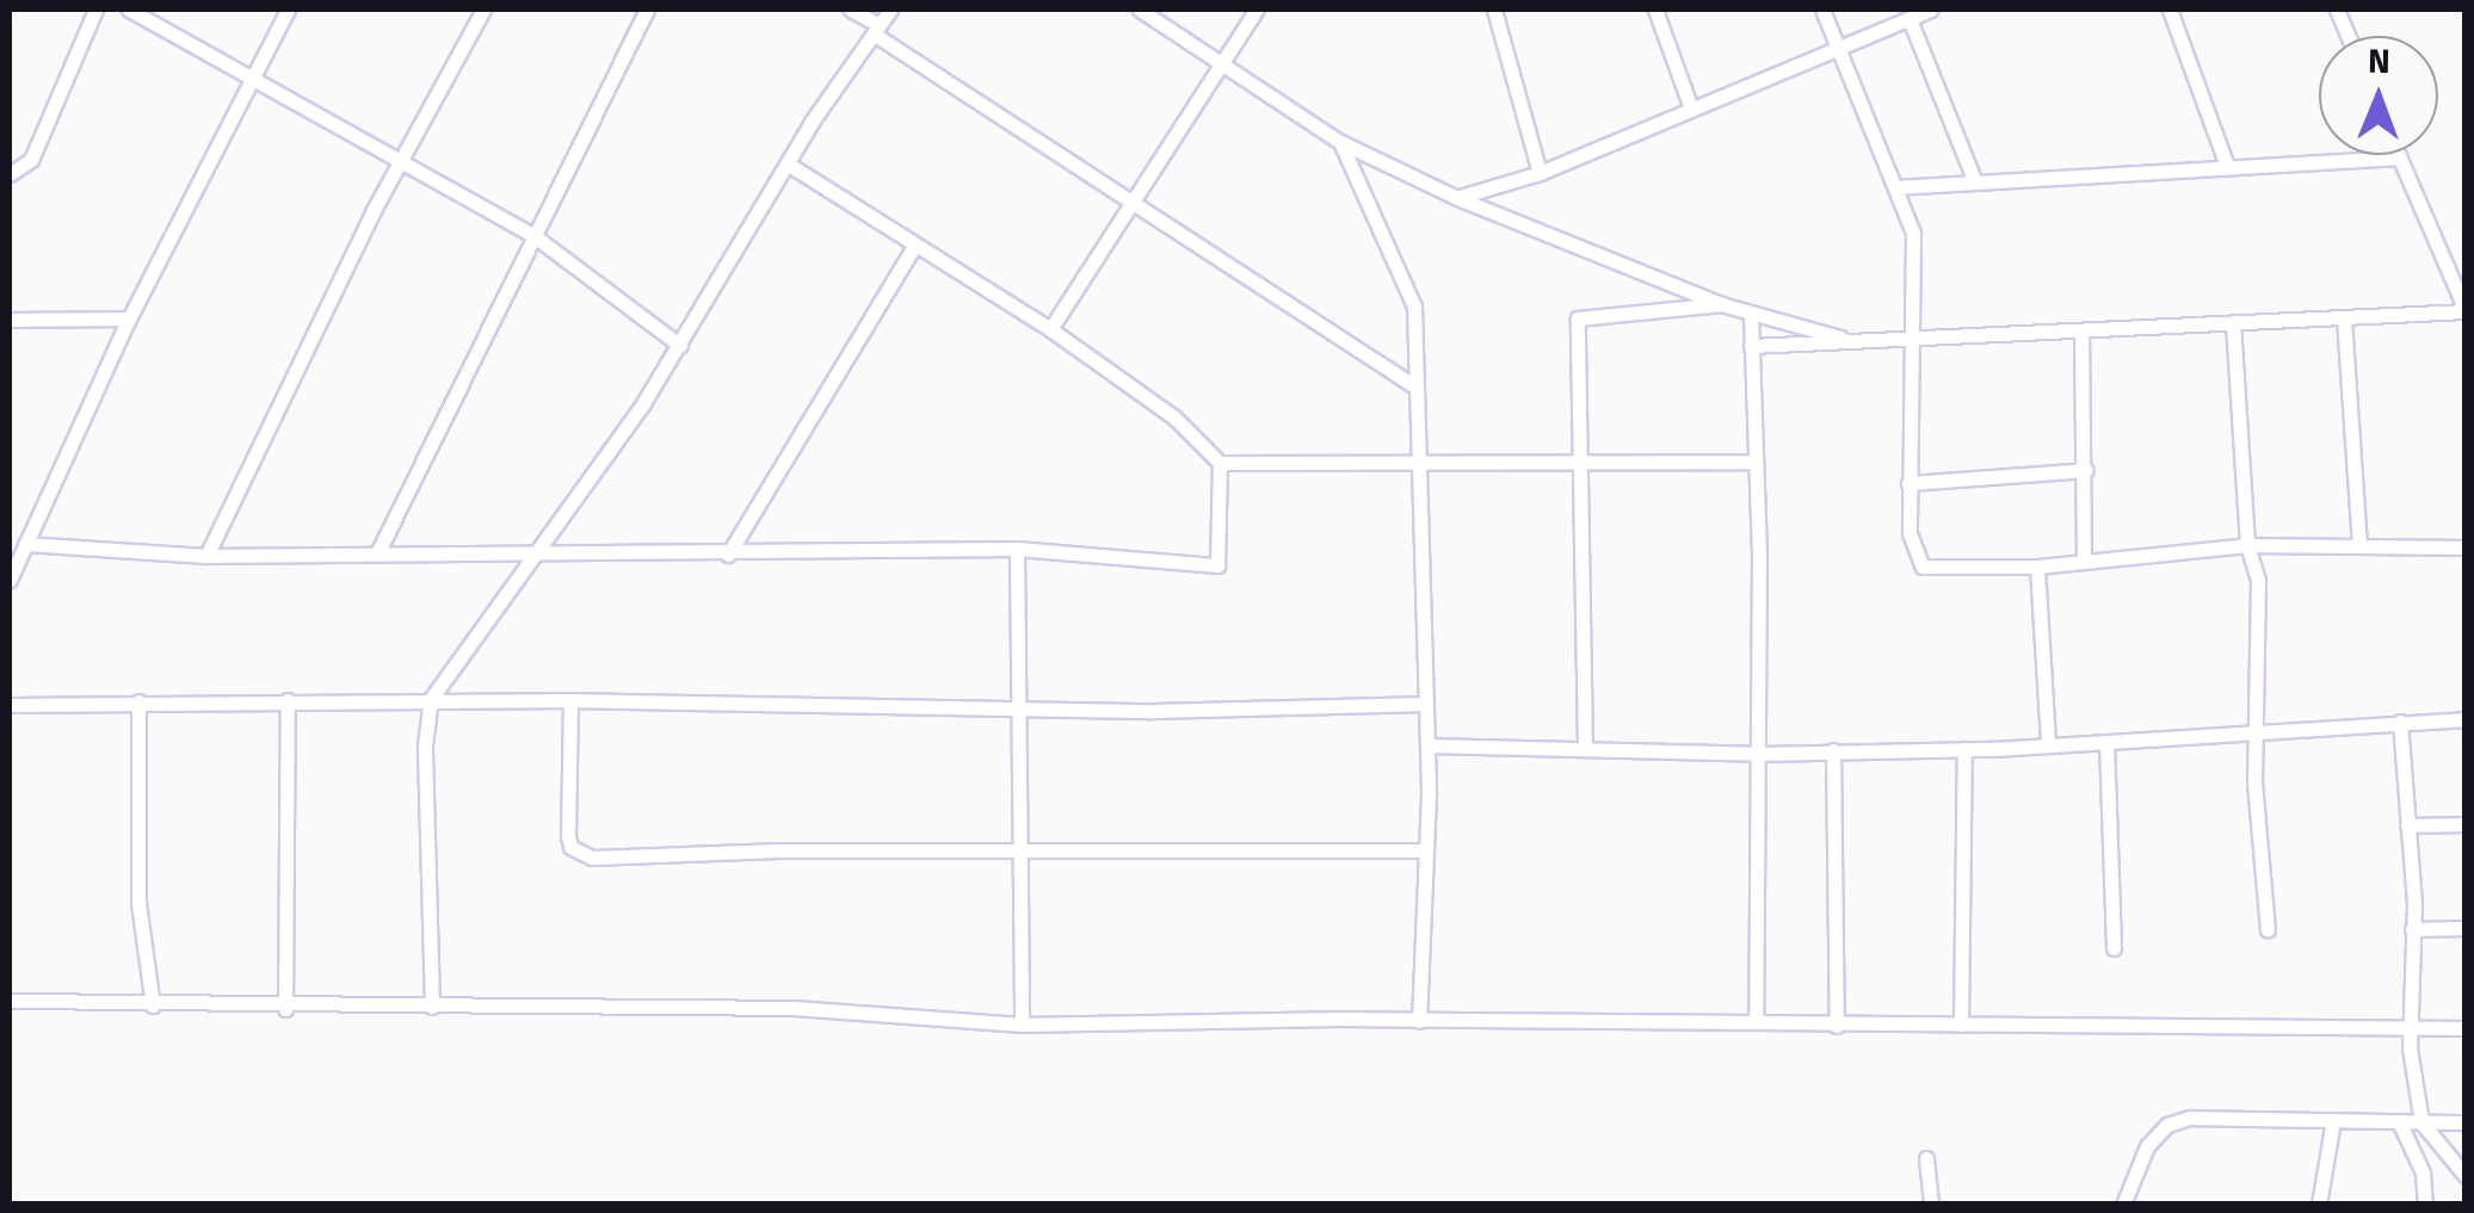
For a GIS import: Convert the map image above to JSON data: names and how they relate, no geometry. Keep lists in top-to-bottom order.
{
  "north": "top"
}
